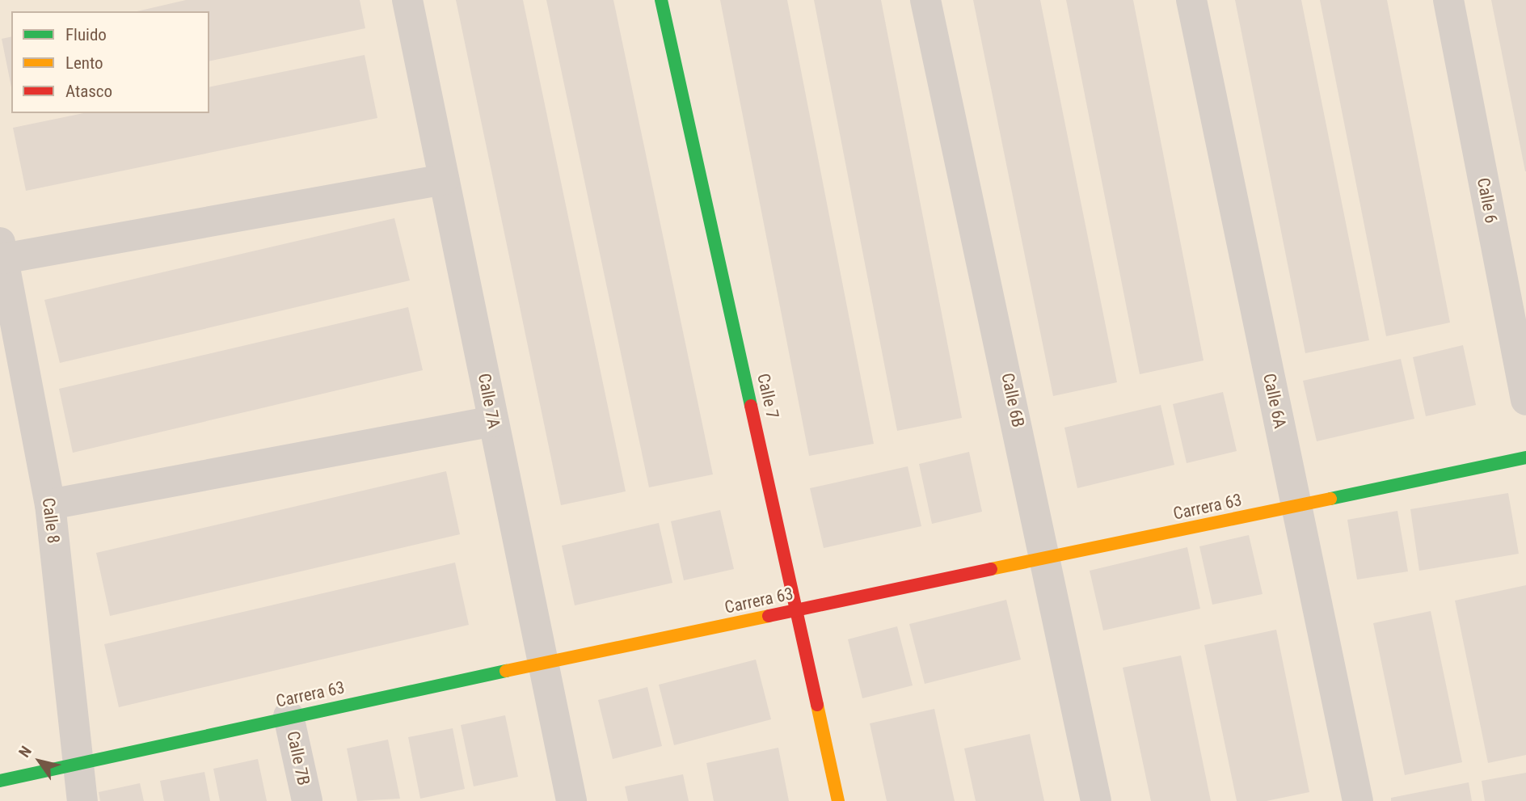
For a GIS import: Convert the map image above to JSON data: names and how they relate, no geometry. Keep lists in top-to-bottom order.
{
  "streets": {
    "street": [
      "Calle 6",
      "Calle 7",
      "Calle 6B",
      "Calle 7A",
      "Calle 6A",
      "Carrera 63",
      "Calle 8",
      "Calle 7B"
    ]
  },
  "crossings": [
    ["Calle 7", "Carrera 63"],
    ["Calle 6B", "Carrera 63"],
    ["Calle 7A", "Carrera 63"],
    ["Calle 6A", "Carrera 63"],
    ["Carrera 63", "Calle 8"],
    ["Carrera 63", "Calle 7B"]
  ],
  "legend": ["Fluido", "Lento", "Atasco"],
  "north": "top left"
}
